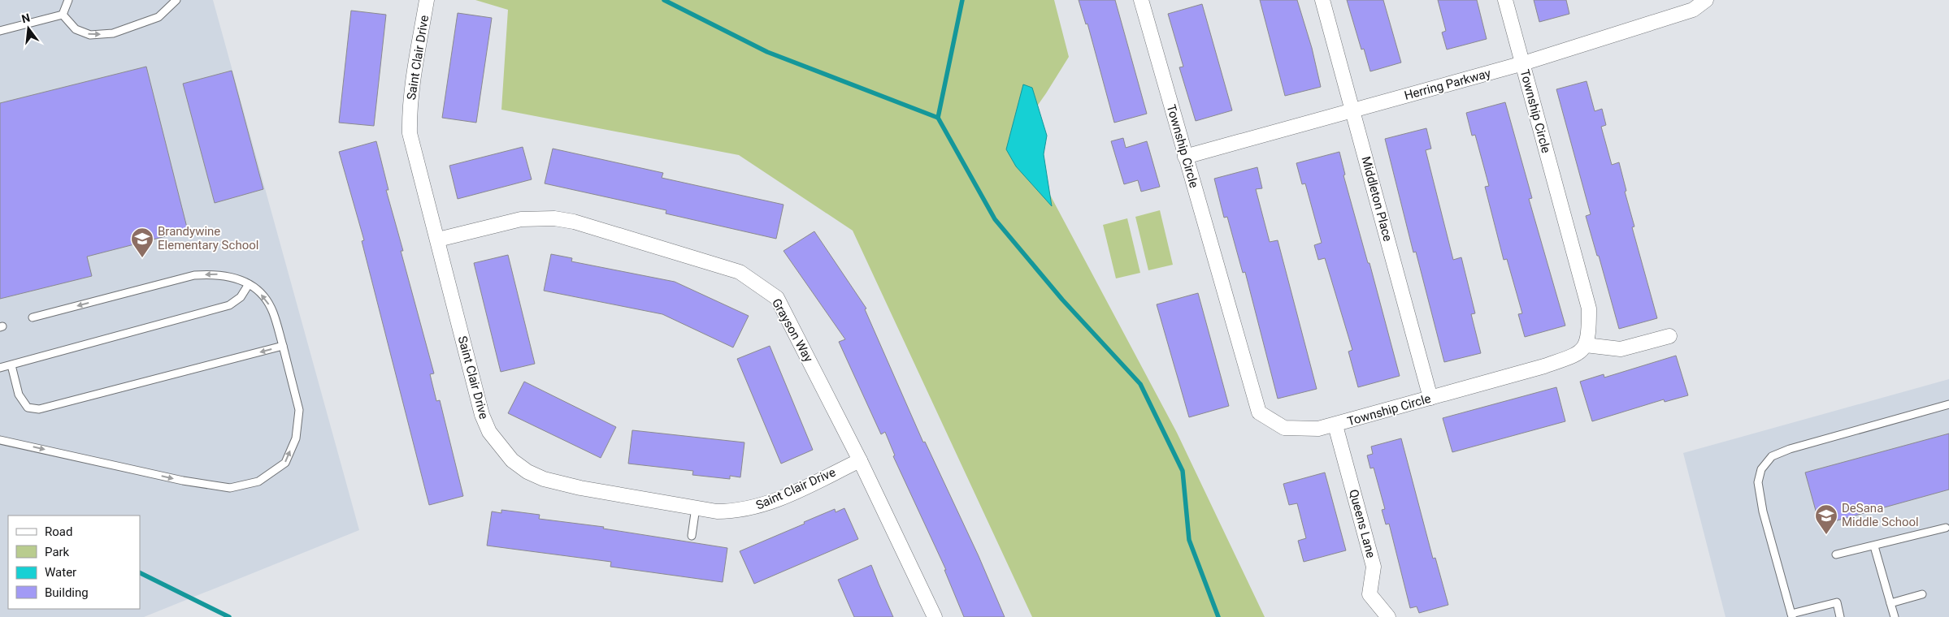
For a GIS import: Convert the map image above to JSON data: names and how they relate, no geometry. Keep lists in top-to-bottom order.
{
  "streets": {
    "street": [
      "Saint Clair Drive",
      "Herring Parkway",
      "Township Circle",
      "Middleton Place",
      "Grayson Way",
      "Queens Lane"
    ]
  },
  "crossings": [
    ["Saint Clair Drive", "Grayson Way"],
    ["Herring Parkway", "Township Circle"],
    ["Herring Parkway", "Middleton Place"],
    ["Township Circle", "Middleton Place"],
    ["Township Circle", "Queens Lane"]
  ],
  "places": {
    "school or university": ["Brandywine Elementary School", "DeSana Middle School"]
  },
  "legend": [
    "Road",
    "Park",
    "Water",
    "Building"
  ],
  "north": "top"
}
